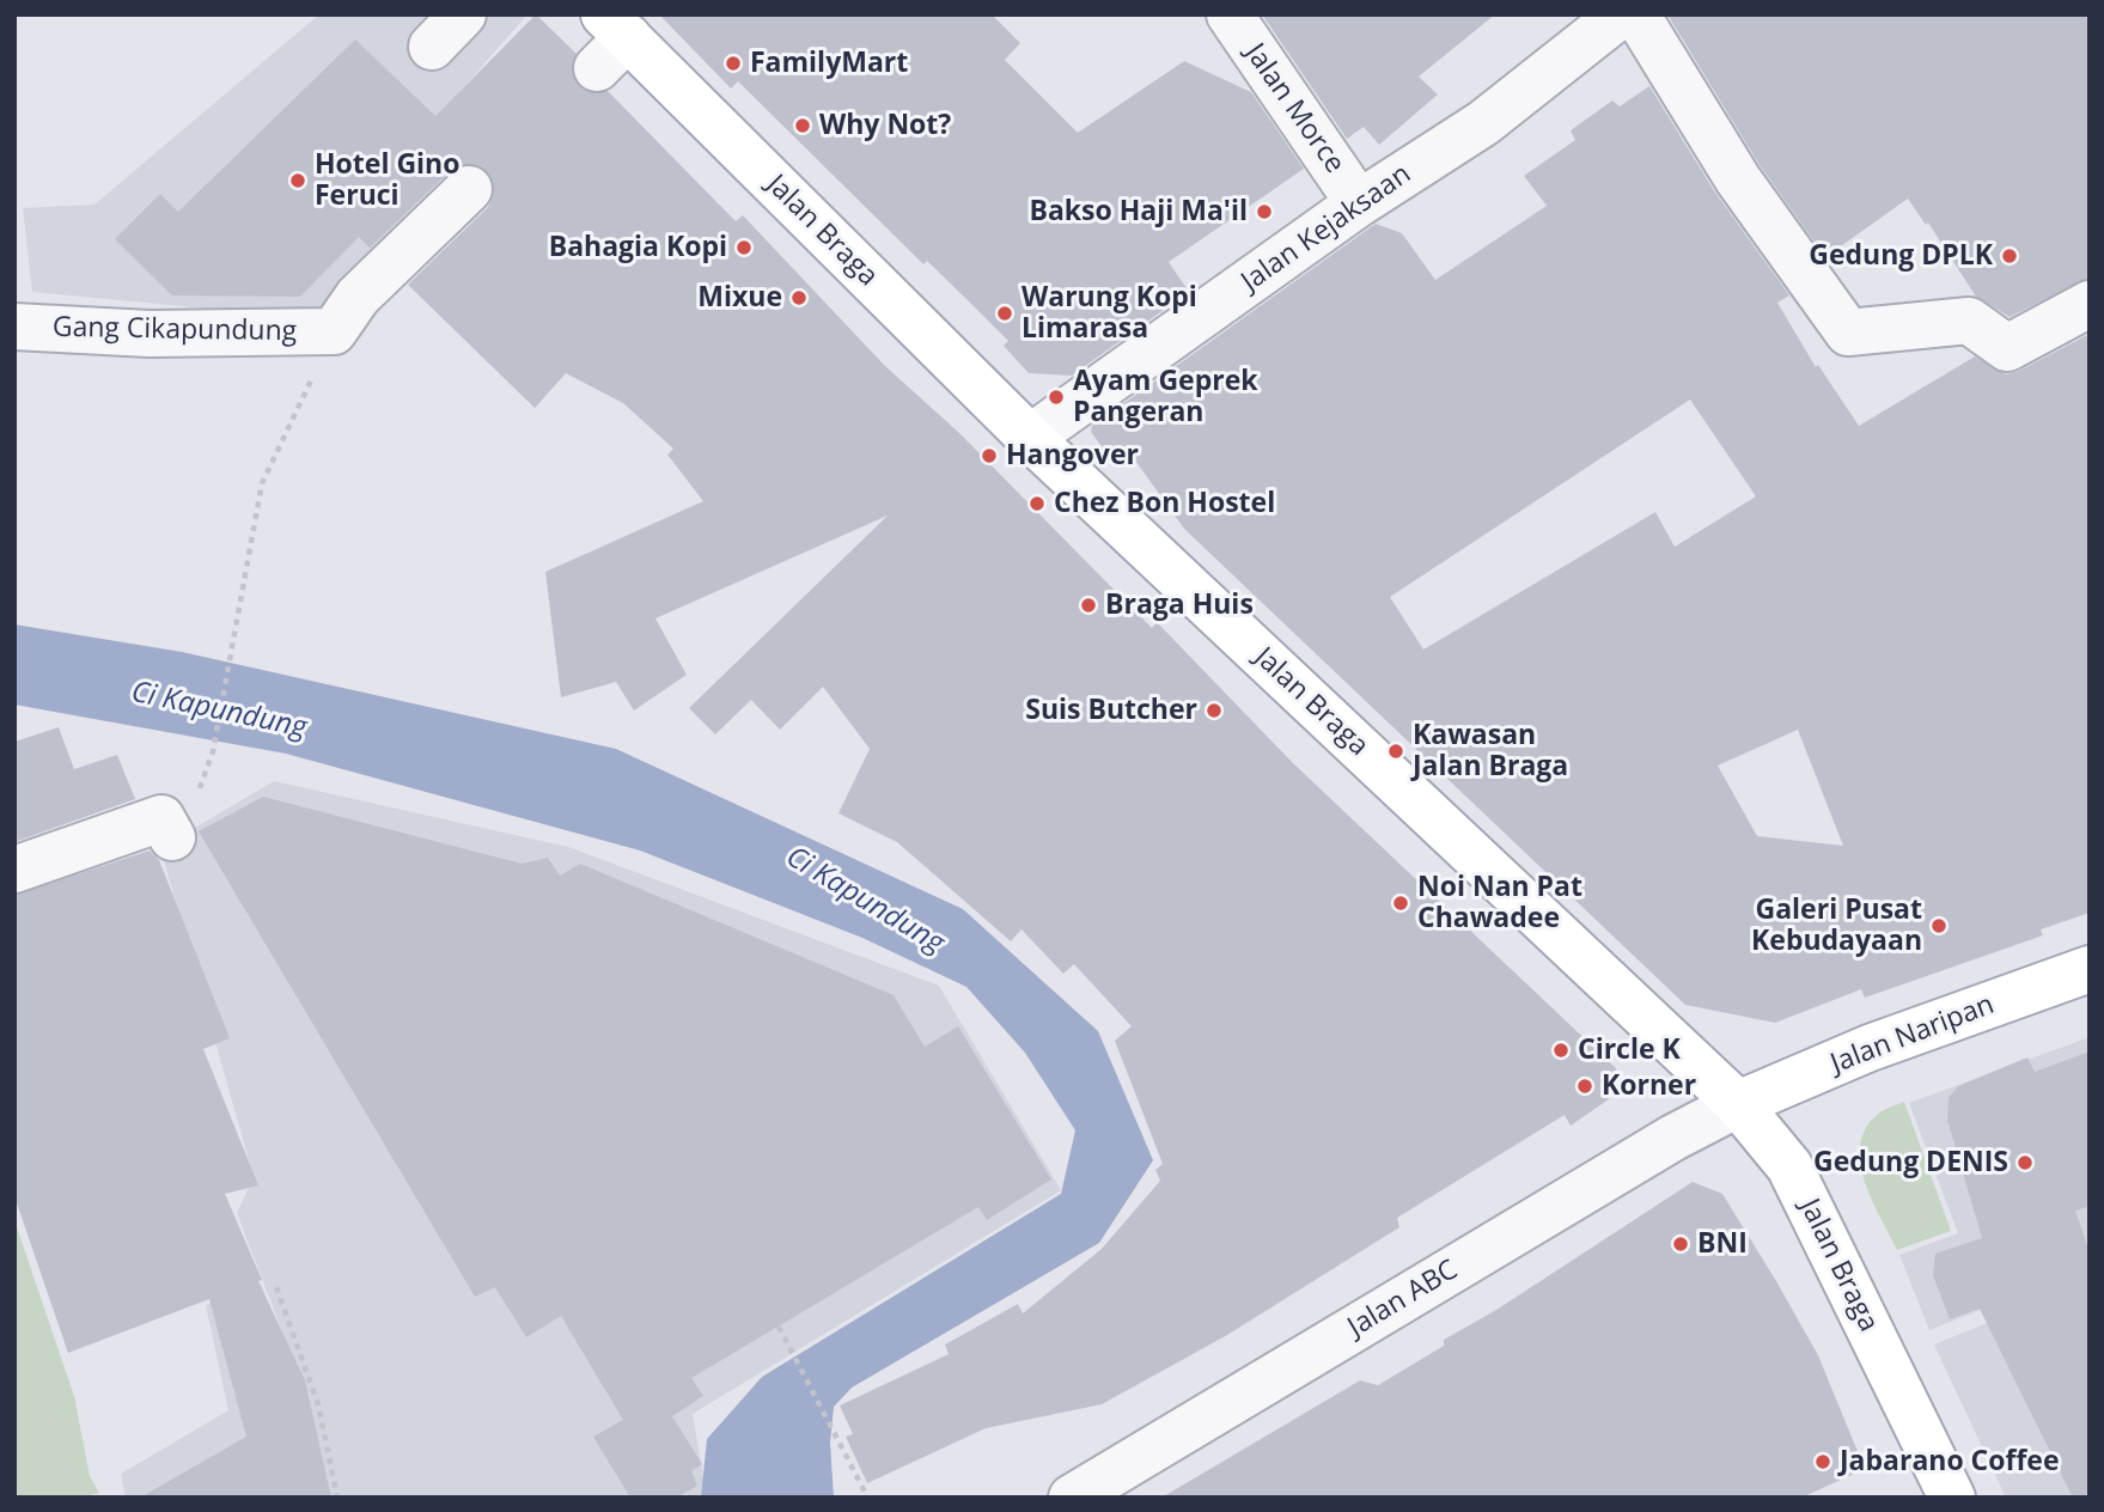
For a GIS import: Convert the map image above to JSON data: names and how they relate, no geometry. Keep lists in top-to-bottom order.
{
  "streets": {
    "main road": ["Jalan Braga", "Jalan Naripan"],
    "street": [
      "Jalan Morce",
      "Jalan Kejaksaan",
      "Gang Cikapundung",
      "Jalan ABC"
    ]
  },
  "crossings": [
    ["Jalan Morce", "Jalan Kejaksaan"],
    ["Jalan Kejaksaan", "Jalan Braga"],
    ["Jalan Braga", "Jalan Naripan"],
    ["Jalan Braga", "Jalan ABC"],
    ["Jalan Naripan", "Jalan ABC"]
  ],
  "water": ["Ci Kapundung"],
  "places": [
    "FamilyMart",
    "Why Not?",
    "Hotel Gino Feruci",
    "Bakso Haji Ma'il",
    "Bahagia Kopi",
    "Gedung DPLK",
    "Mixue",
    "Warung Kopi Limarasa",
    "Ayam Geprek Pangeran",
    "Hangover",
    "Chez Bon Hostel",
    "Braga Huis",
    "Suis Butcher",
    "Kawasan Jalan Braga",
    "Noi Nan Pat Chawadee",
    "Galeri Pusat Kebudayaan",
    "Circle K",
    "Korner",
    "Gedung DENIS",
    "BNI",
    "Jabarano Coffee"
  ]
}
